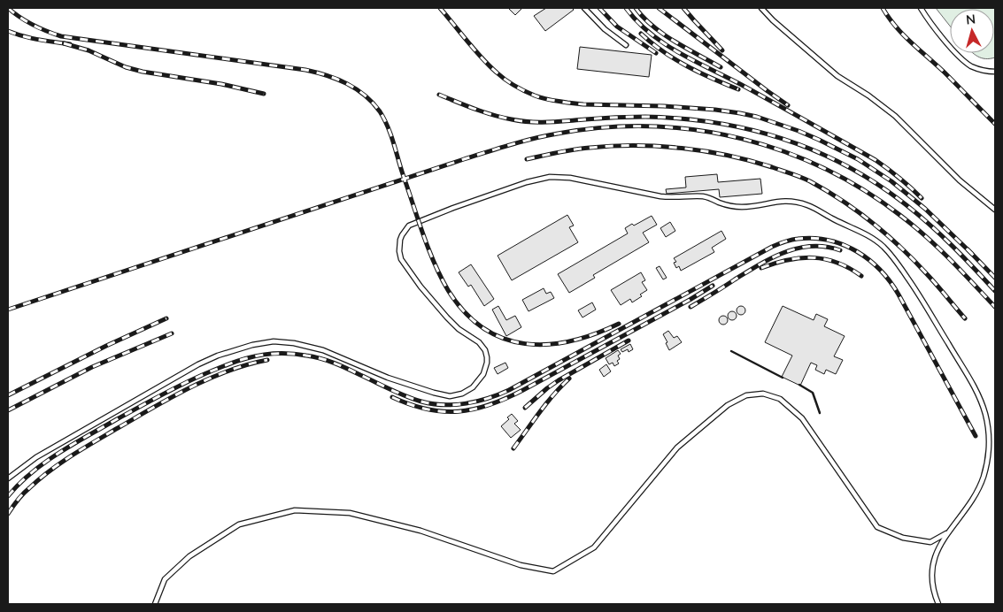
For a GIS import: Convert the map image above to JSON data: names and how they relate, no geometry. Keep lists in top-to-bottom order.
{
  "north": "top"
}
